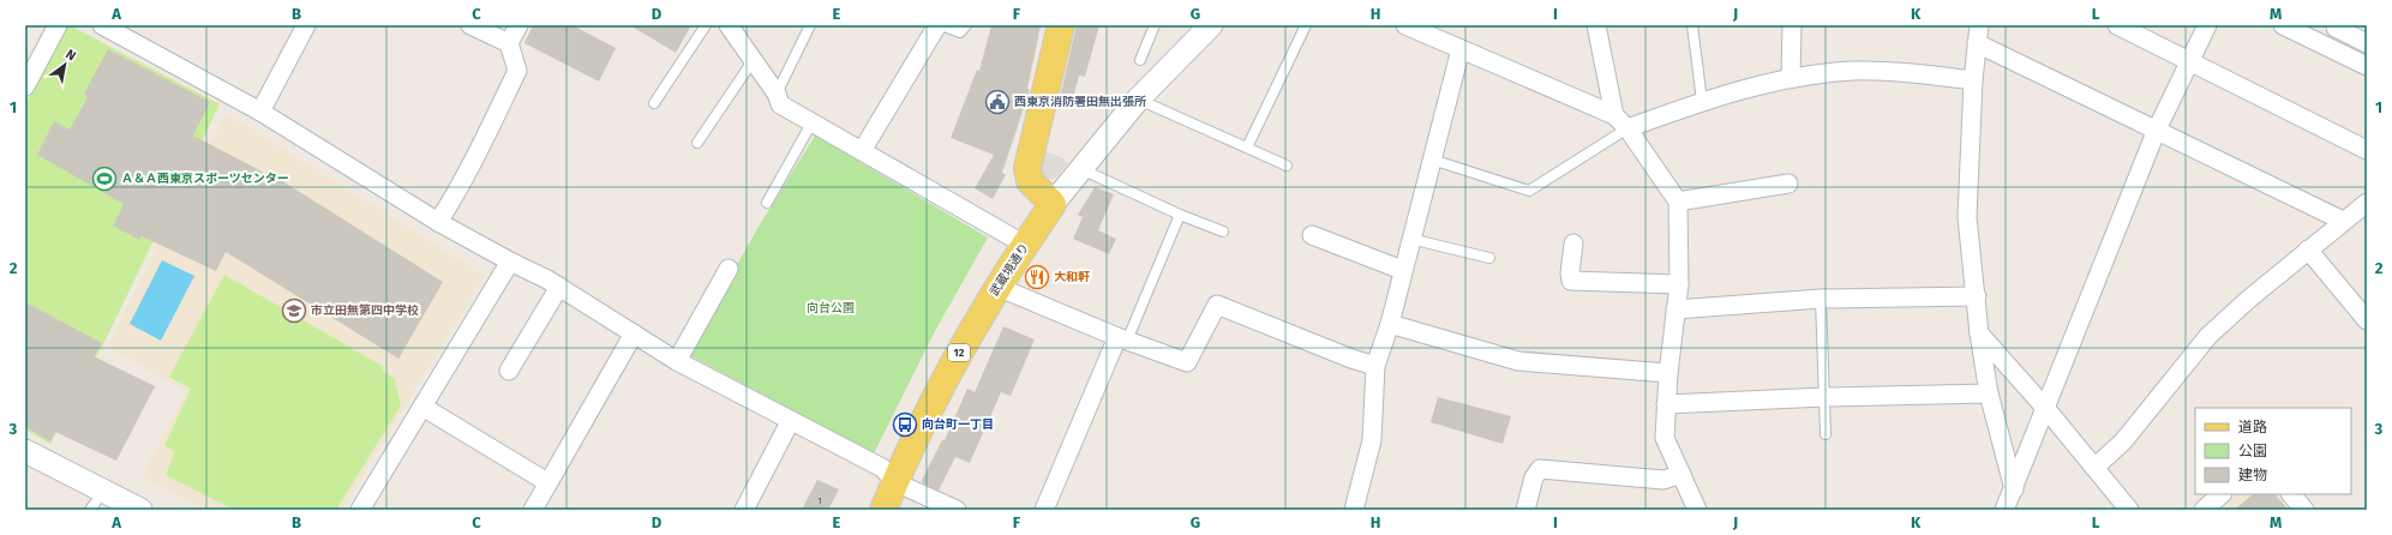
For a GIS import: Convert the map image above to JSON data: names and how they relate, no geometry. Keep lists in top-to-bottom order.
{
  "streets": {
    "main road": ["武蔵境通り", "12"]
  },
  "parks": ["向台公園"],
  "places": {
    "public building": ["西東京消防署田無出張所"],
    "sports": ["Ａ＆Ａ西東京スポーツセンター"],
    "restaurant": ["大和軒"],
    "school or university": ["市立田無第四中学校"],
    "bus stop": ["向台町一丁目"]
  },
  "house_numbers": ["1"],
  "legend": ["道路", "公園", "建物"],
  "north": "top right",
  "grid": {
    "columns": [
      "A",
      "B",
      "C",
      "D",
      "E",
      "F",
      "G",
      "H",
      "I",
      "J",
      "K",
      "L",
      "M"
    ],
    "rows": ["1", "2", "3"]
  }
}
